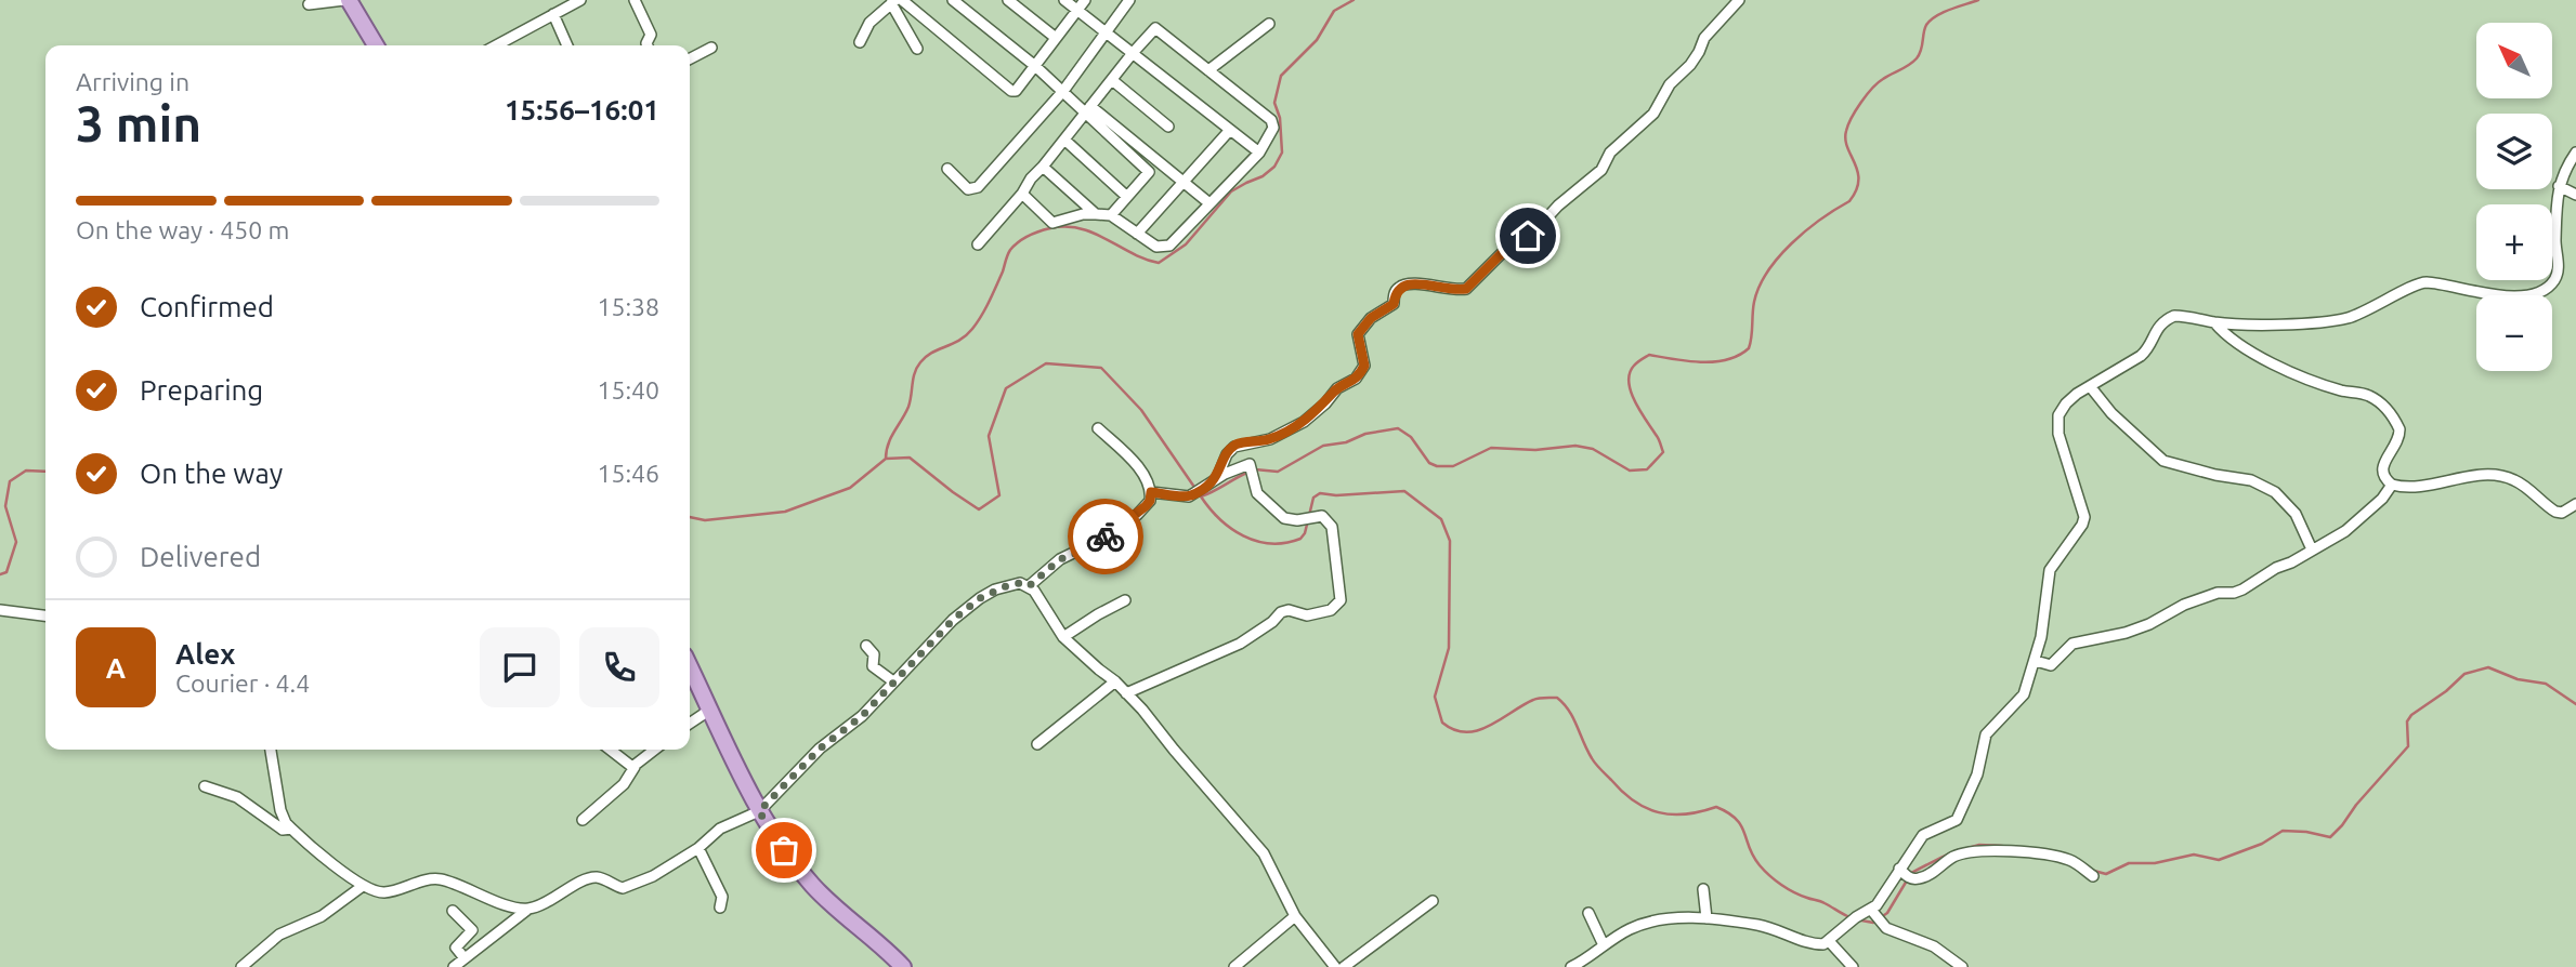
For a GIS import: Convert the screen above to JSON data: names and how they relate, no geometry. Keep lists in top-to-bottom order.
{
  "north": "top left",
  "page": {
    "map_buttons": ["+", "−"],
    "heading": ["3 min", "Arriving in", "15:56–16:01"],
    "panel": ["Alex", "Courier · 4.4"],
    "bar": "On the way · 450 m",
    "list": [
      ["Confirmed", "15:38"],
      ["Preparing", "15:40"],
      ["On the way", "15:46"],
      "Delivered"
    ],
    "round": "A"
  }
}
